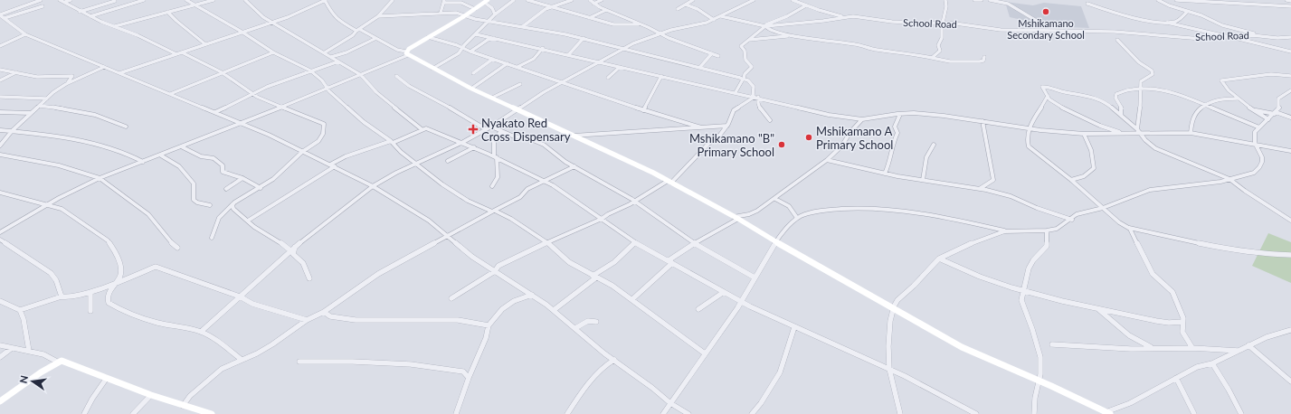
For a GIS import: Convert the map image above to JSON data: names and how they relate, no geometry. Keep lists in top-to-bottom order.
{
  "streets": {
    "street": ["School Road"]
  },
  "places": {
    "other": ["Mshikamano Secondary School", "Mshikamano A Primary School", "Mshikamano \"B\" Primary School"],
    "health": ["Nyakato Red Cross Dispensary"]
  },
  "north": "left"
}
